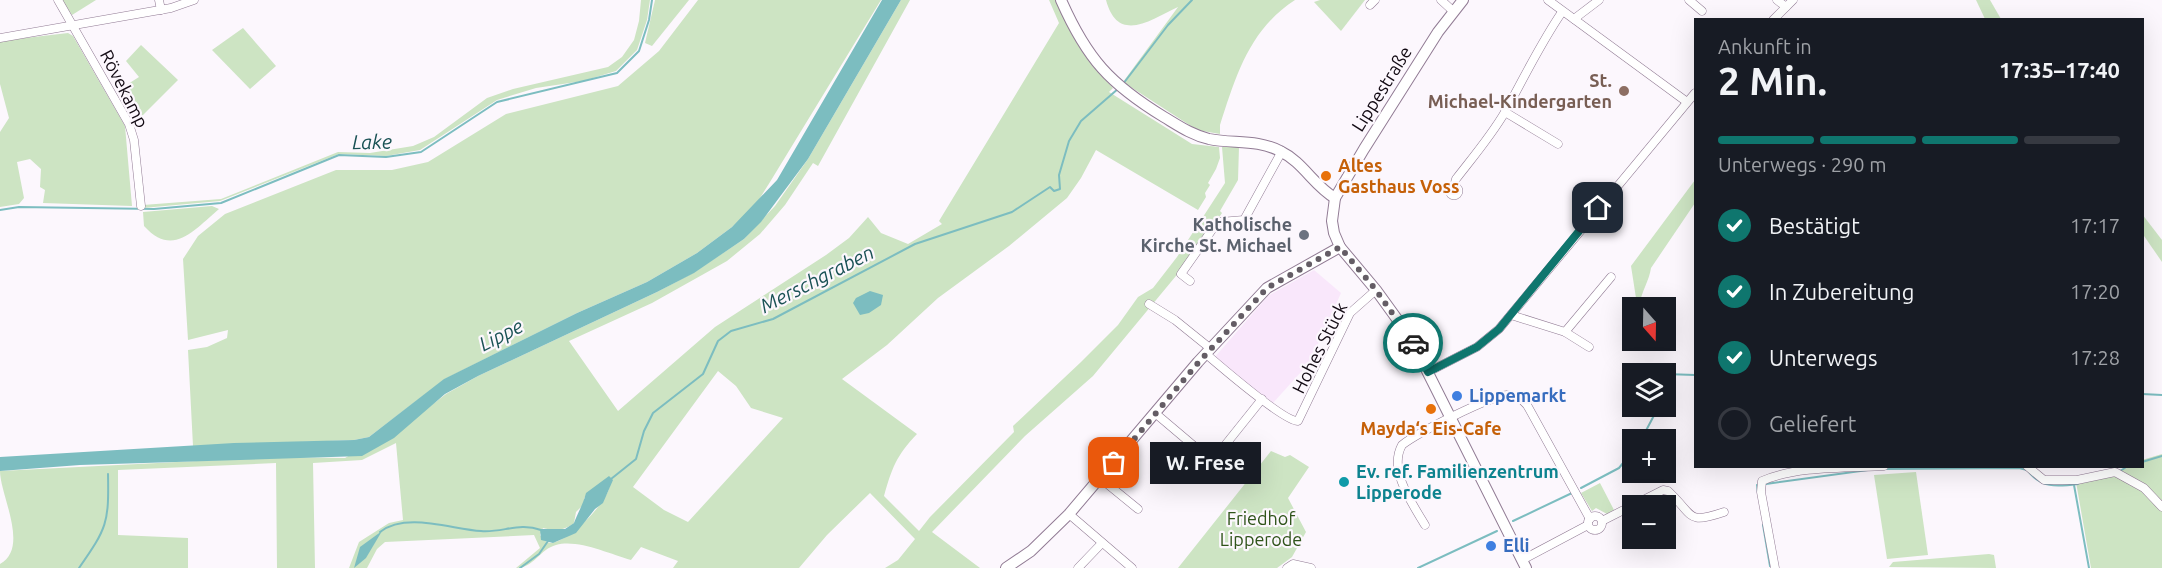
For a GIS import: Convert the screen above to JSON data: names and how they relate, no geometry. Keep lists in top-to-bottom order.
{
  "streets": {
    "main road": ["Lippestraße"],
    "street": ["Rövekamp", "Hohes Stück"]
  },
  "water": ["Lake", "Merschgraben", "Lippe"],
  "parks": ["Friedhof Lipperode"],
  "places": [
    "St. Michael-Kindergarten",
    "Altes Gasthaus Voss",
    "Katholische Kirche St. Michael",
    "Lippemarkt",
    "Mayda‘s Eis-Cafe",
    "W. Frese",
    "Ev. ref. Familienzentrum Lipperode",
    "Elli"
  ],
  "north": "bottom",
  "page": {
    "heading": ["2 Min.", "Ankunft in", "17:35–17:40"],
    "bar": "Unterwegs · 290 m",
    "list": [
      ["Bestätigt", "17:17"],
      ["In Zubereitung", "17:20"],
      ["Unterwegs", "17:28"],
      "Geliefert"
    ],
    "map_buttons": ["+", "−"],
    "bubble": "W. Frese"
  }
}
